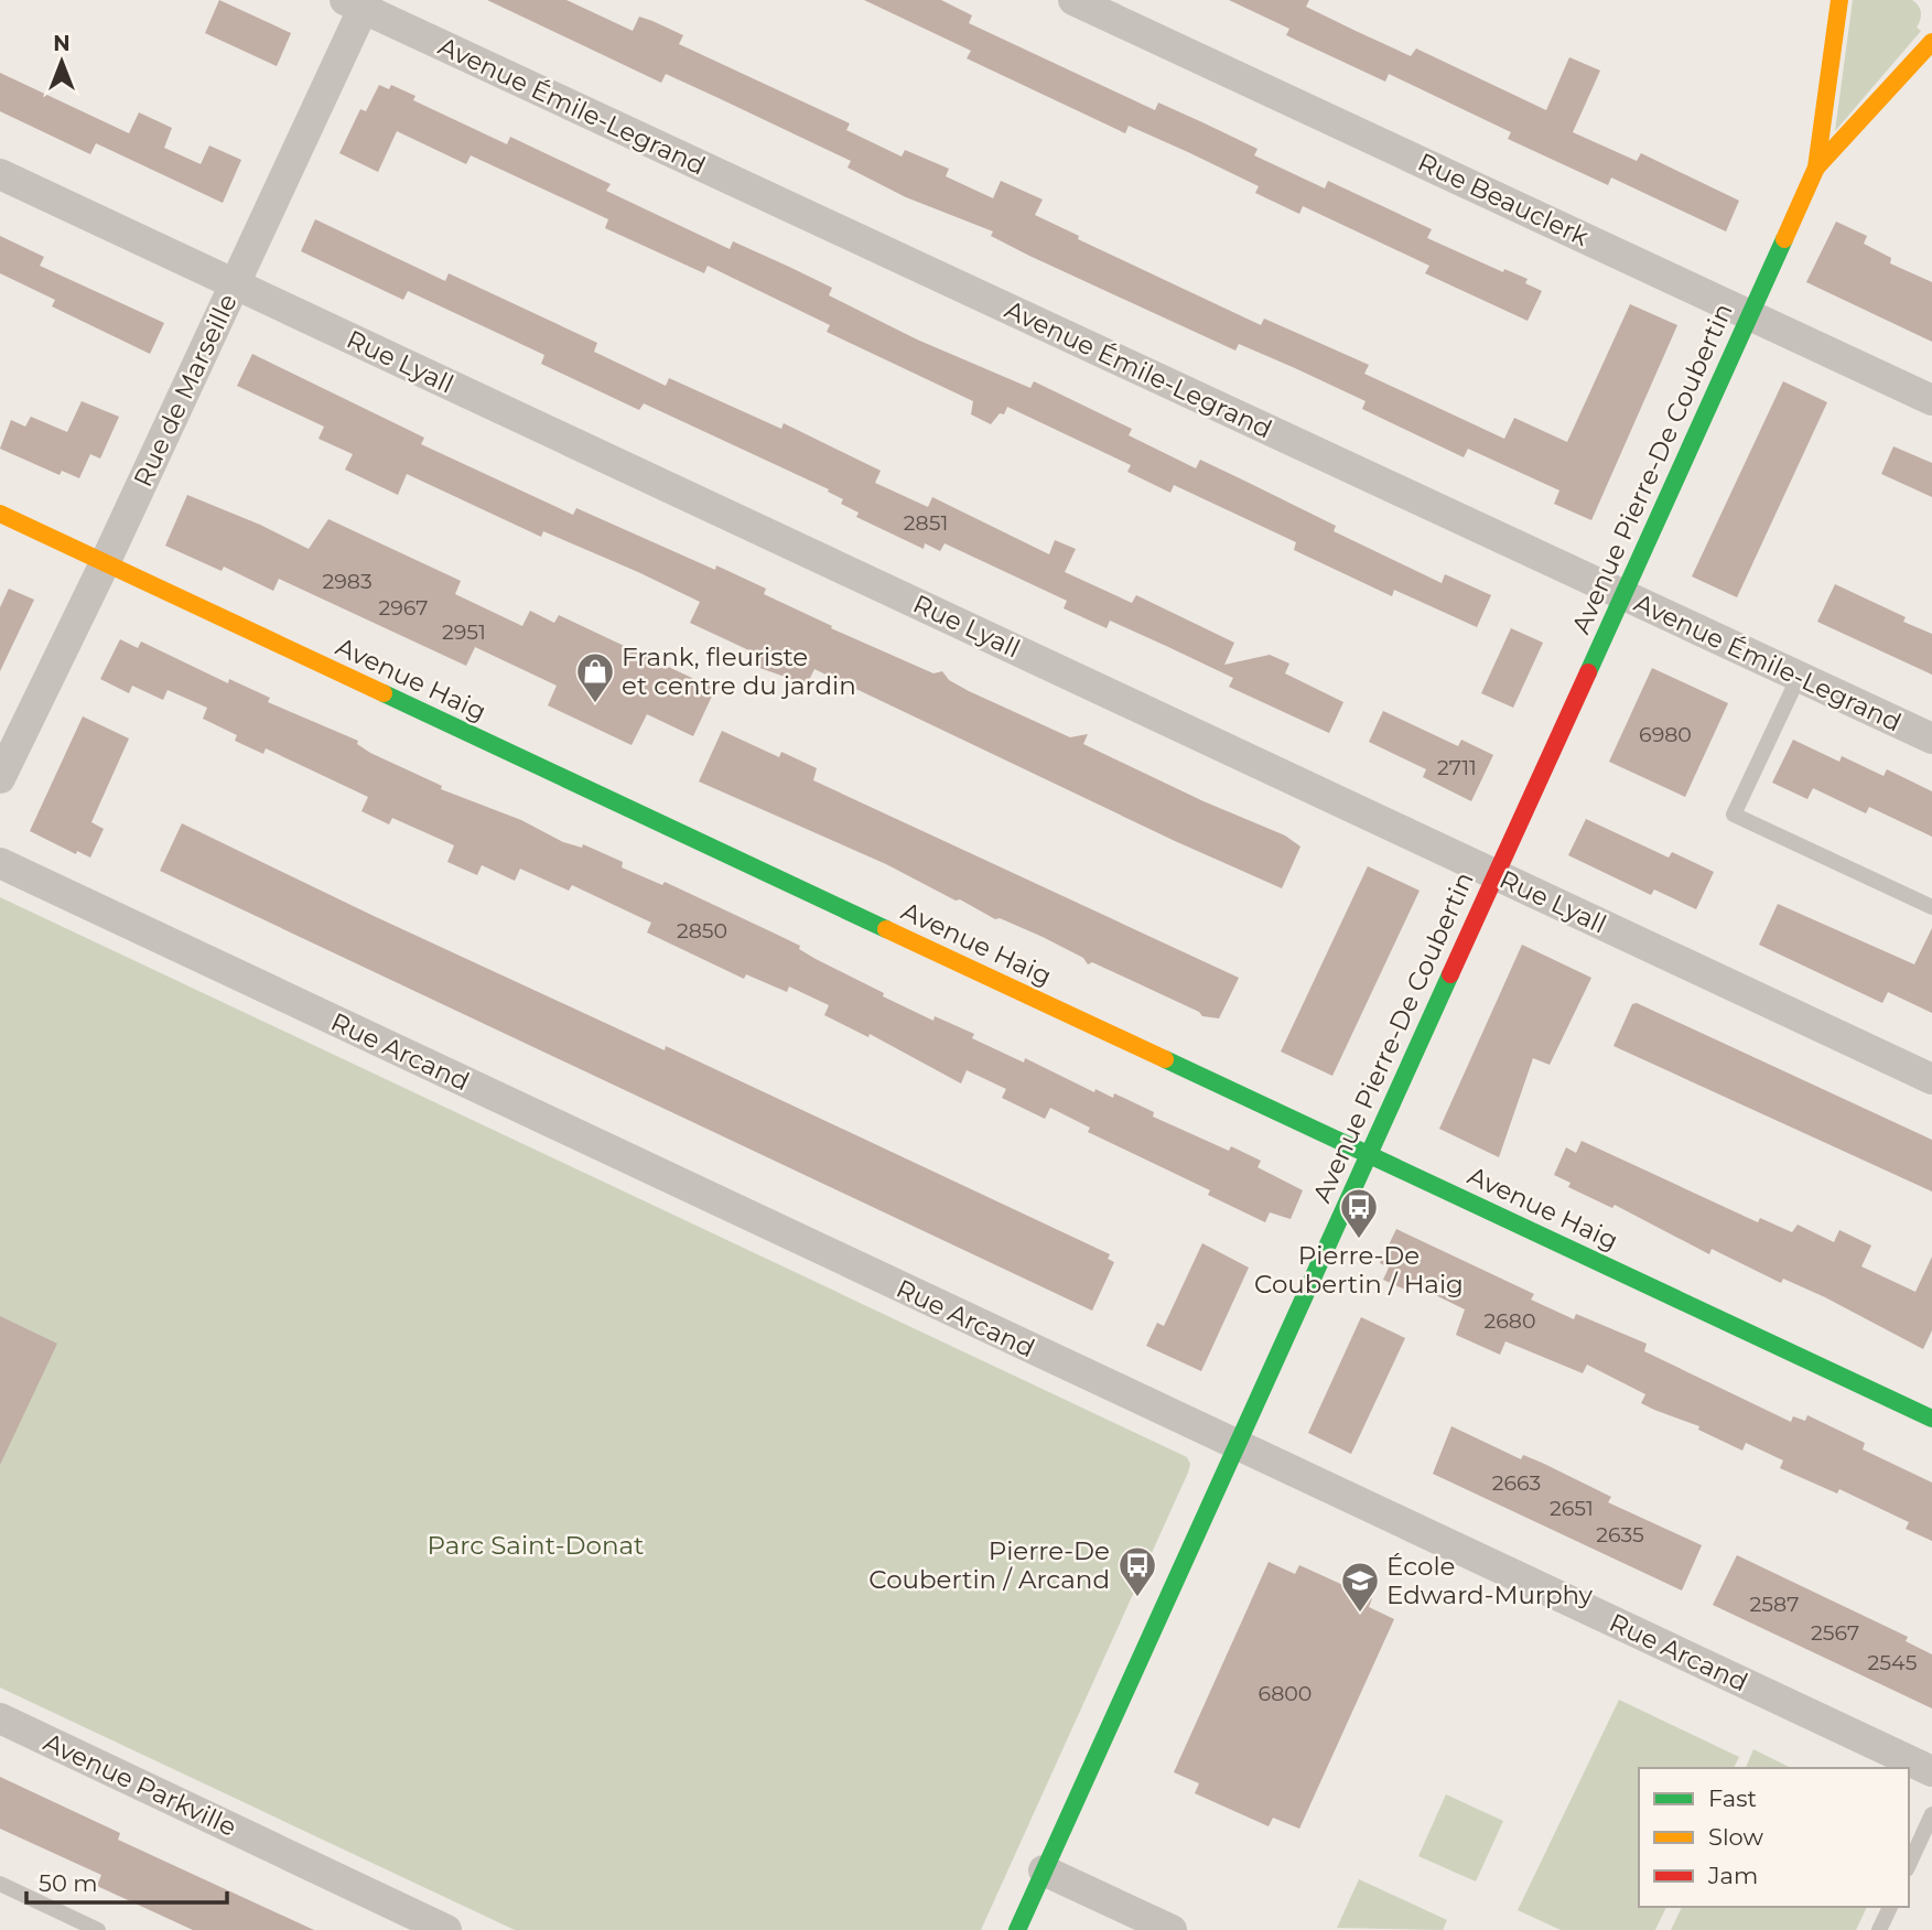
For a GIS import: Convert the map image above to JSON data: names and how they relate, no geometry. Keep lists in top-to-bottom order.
{
  "streets": {
    "street": [
      "Avenue Émile-Legrand",
      "Rue Beauclerk",
      "Rue Lyall",
      "Rue de Marseille",
      "Avenue Pierre-De Coubertin",
      "Avenue Haig",
      "Rue Arcand",
      "Avenue Parkville"
    ]
  },
  "crossings": [
    ["Avenue Émile-Legrand", "Rue de Marseille"],
    ["Avenue Émile-Legrand", "Avenue Pierre-De Coubertin"],
    ["Rue Beauclerk", "Avenue Pierre-De Coubertin"],
    ["Rue Lyall", "Rue de Marseille"],
    ["Rue Lyall", "Avenue Pierre-De Coubertin"],
    ["Rue de Marseille", "Avenue Haig"],
    ["Avenue Pierre-De Coubertin", "Avenue Haig"],
    ["Avenue Pierre-De Coubertin", "Rue Arcand"]
  ],
  "parks": ["Parc Saint-Donat"],
  "places": {
    "shop": ["Frank, fleuriste et centre du jardin"],
    "bus stop": ["Pierre-De Coubertin / Haig", "Pierre-De Coubertin / Arcand"],
    "school or university": ["École Edward-Murphy"]
  },
  "house_numbers": [
    "2851",
    "2983",
    "2967",
    "2951",
    "6980",
    "2711",
    "2850",
    "2680",
    "2663",
    "2651",
    "2635",
    "2587",
    "2567",
    "2545",
    "6800"
  ],
  "legend": ["Fast", "Slow", "Jam"],
  "scale_bar": "50 m",
  "north": "top"
}
